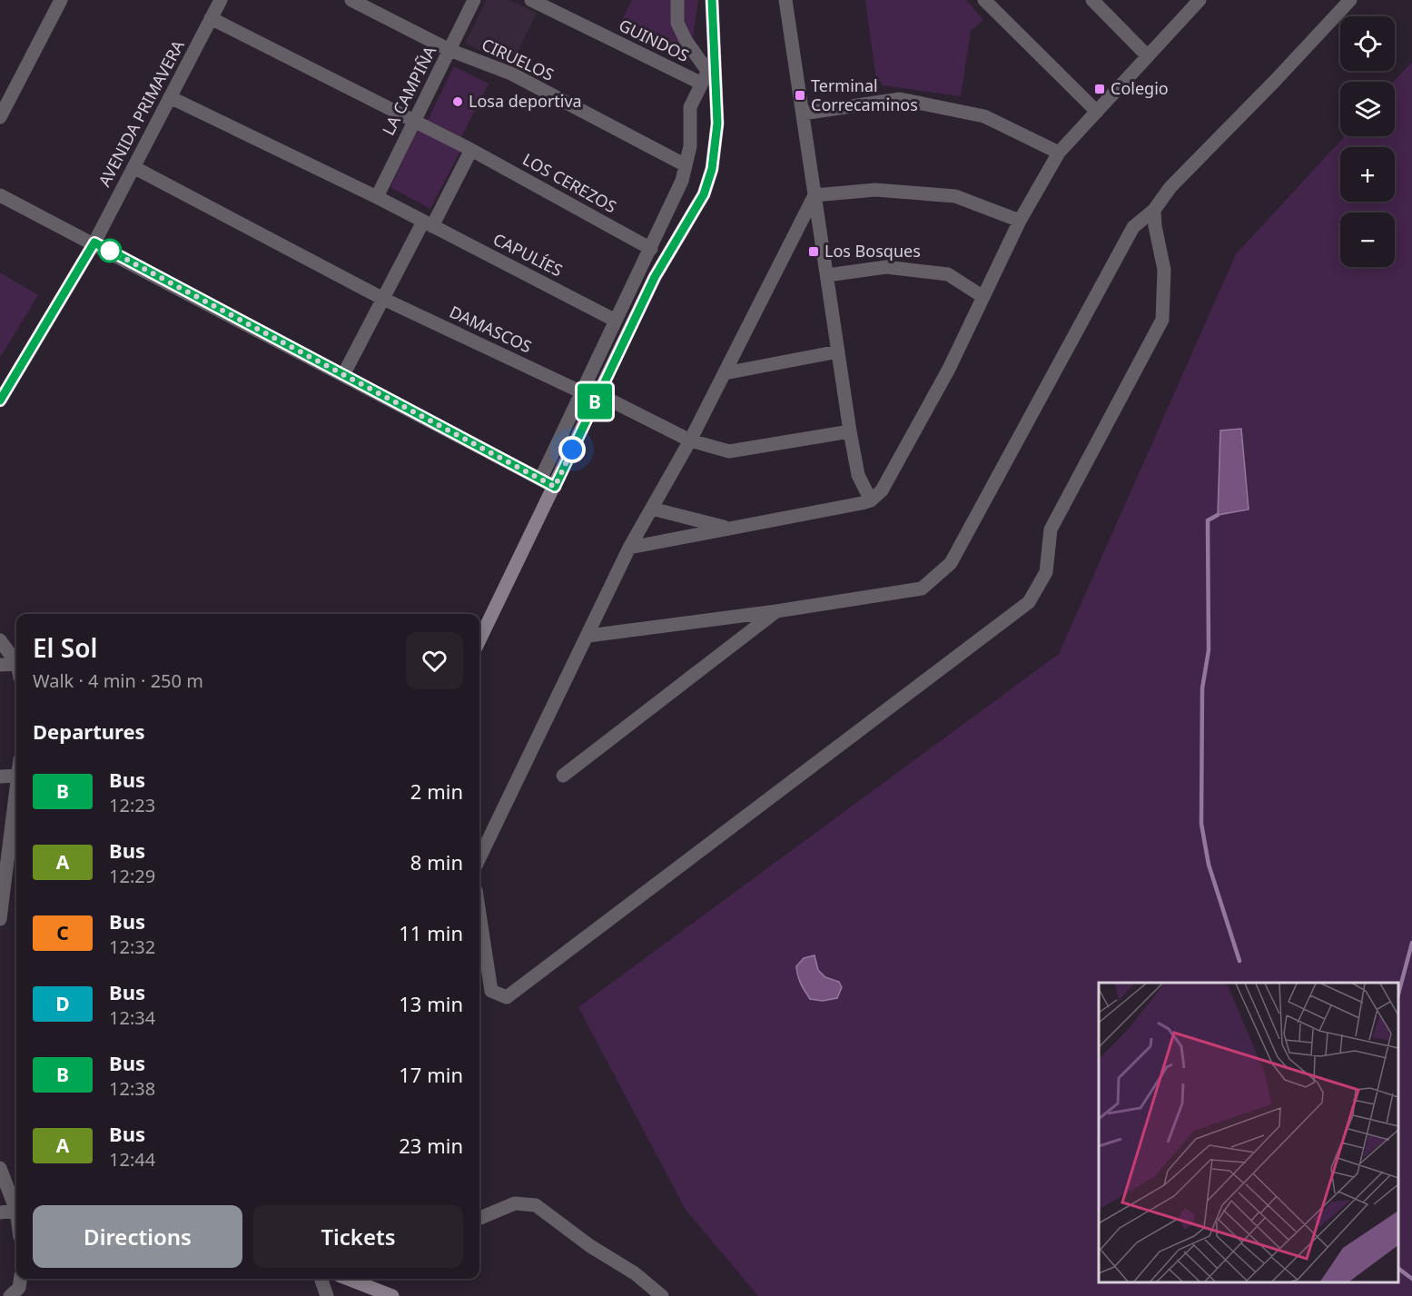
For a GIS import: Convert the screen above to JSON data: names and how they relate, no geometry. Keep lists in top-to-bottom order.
{
  "streets": {
    "street": [
      "GUINDOS",
      "CIRUELOS",
      "LA CAMPIÑA",
      "AVENIDA PRIMAVERA",
      "LOS CEREZOS",
      "CAPULÍES",
      "DAMASCOS"
    ]
  },
  "crossings": [
    ["CIRUELOS", "LA CAMPIÑA"],
    ["LA CAMPIÑA", "LOS CEREZOS"],
    ["LA CAMPIÑA", "CAPULÍES"],
    ["AVENIDA PRIMAVERA", "LOS CEREZOS"],
    ["AVENIDA PRIMAVERA", "CAPULÍES"],
    ["AVENIDA PRIMAVERA", "DAMASCOS"]
  ],
  "places": {
    "transit": ["Colegio", "Terminal Correcaminos", "Los Bosques"],
    "other": ["Losa deportiva"]
  },
  "lines": ["bus line B"],
  "page": {
    "on_map": "B",
    "map_buttons": ["+", "−"],
    "heading": [
      ["El Sol", "Walk · 4 min · 250 m"],
      "Departures"
    ],
    "list": [
      {
        "mark": "B",
        "name": "Bus",
        "note": "12:23",
        "value": "2 min"
      },
      {
        "mark": "A",
        "name": "Bus",
        "note": "12:29",
        "value": "8 min"
      },
      {
        "mark": "C",
        "name": "Bus",
        "note": "12:32",
        "value": "11 min"
      },
      {
        "mark": "D",
        "name": "Bus",
        "note": "12:34",
        "value": "13 min"
      },
      {
        "mark": "B",
        "name": "Bus",
        "note": "12:38",
        "value": "17 min"
      },
      {
        "mark": "A",
        "name": "Bus",
        "note": "12:44",
        "value": "23 min"
      }
    ],
    "buttons": ["Directions", "Tickets"]
  }
}
